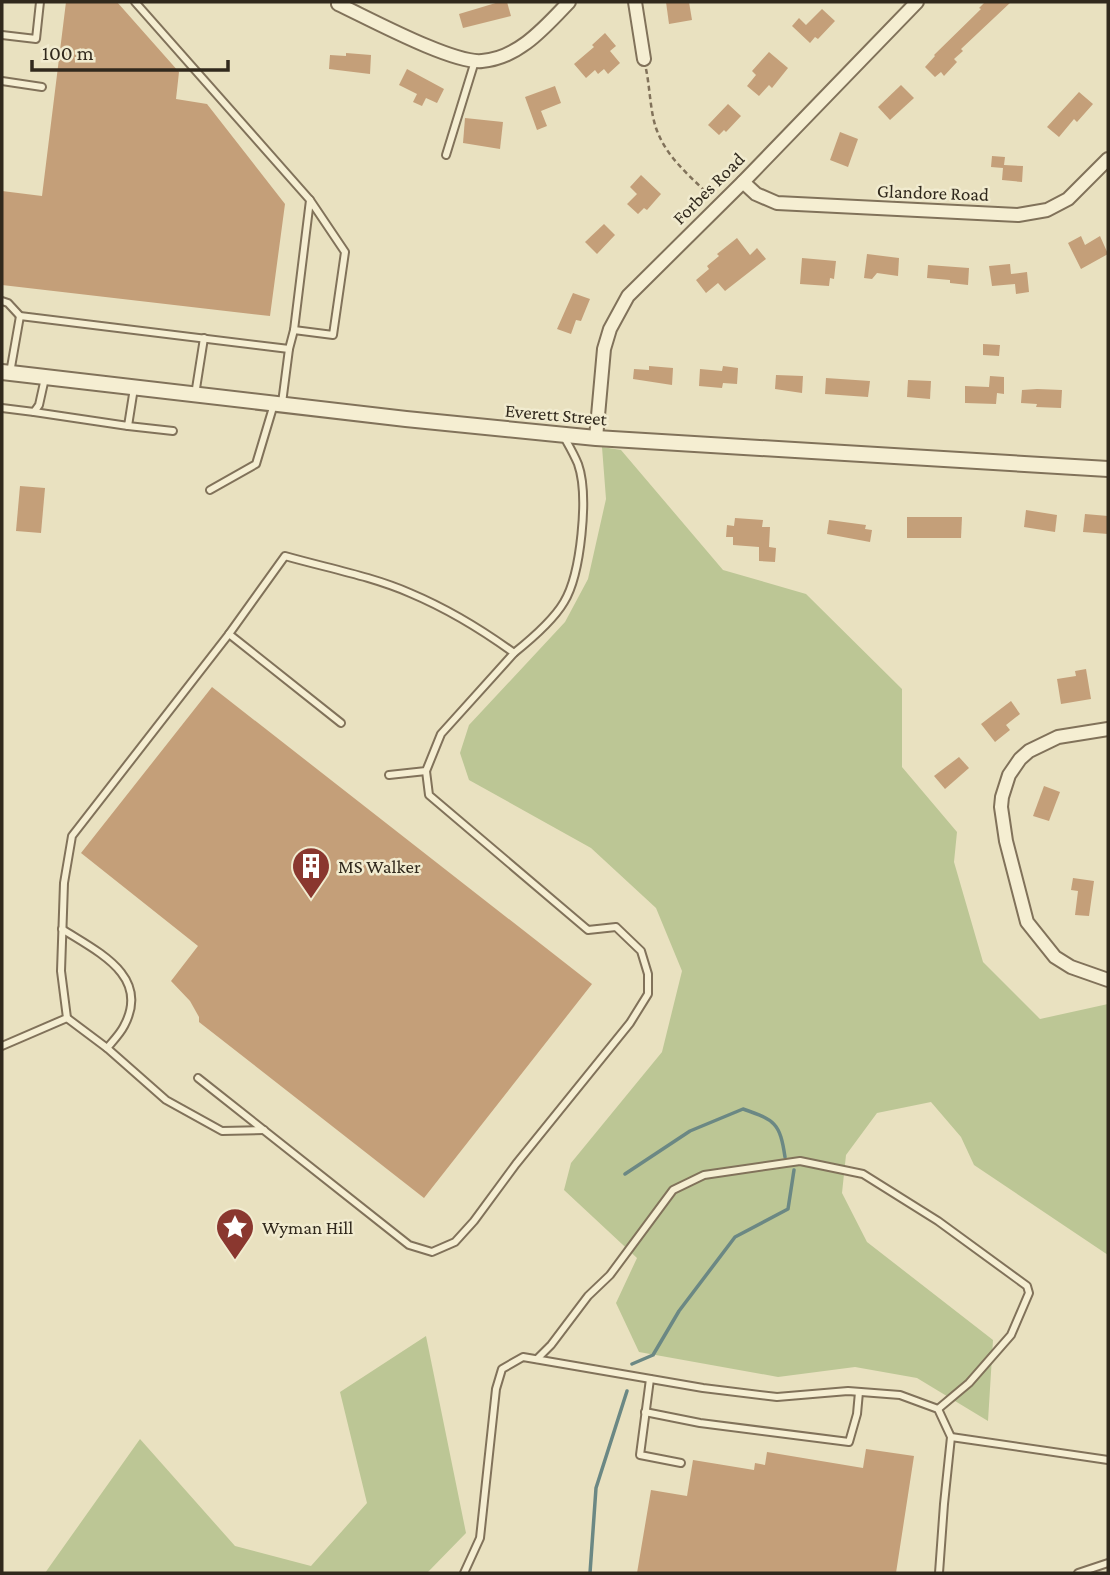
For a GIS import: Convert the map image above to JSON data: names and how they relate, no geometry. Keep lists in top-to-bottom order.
{
  "streets": {
    "street": ["Forbes Road", "Glandore Road", "Everett Street"]
  },
  "crossings": [
    ["Forbes Road", "Glandore Road"],
    ["Forbes Road", "Everett Street"]
  ],
  "places": {
    "building": ["MS Walker"],
    "place": ["Wyman Hill"]
  },
  "scale_bar": "100 m"
}
